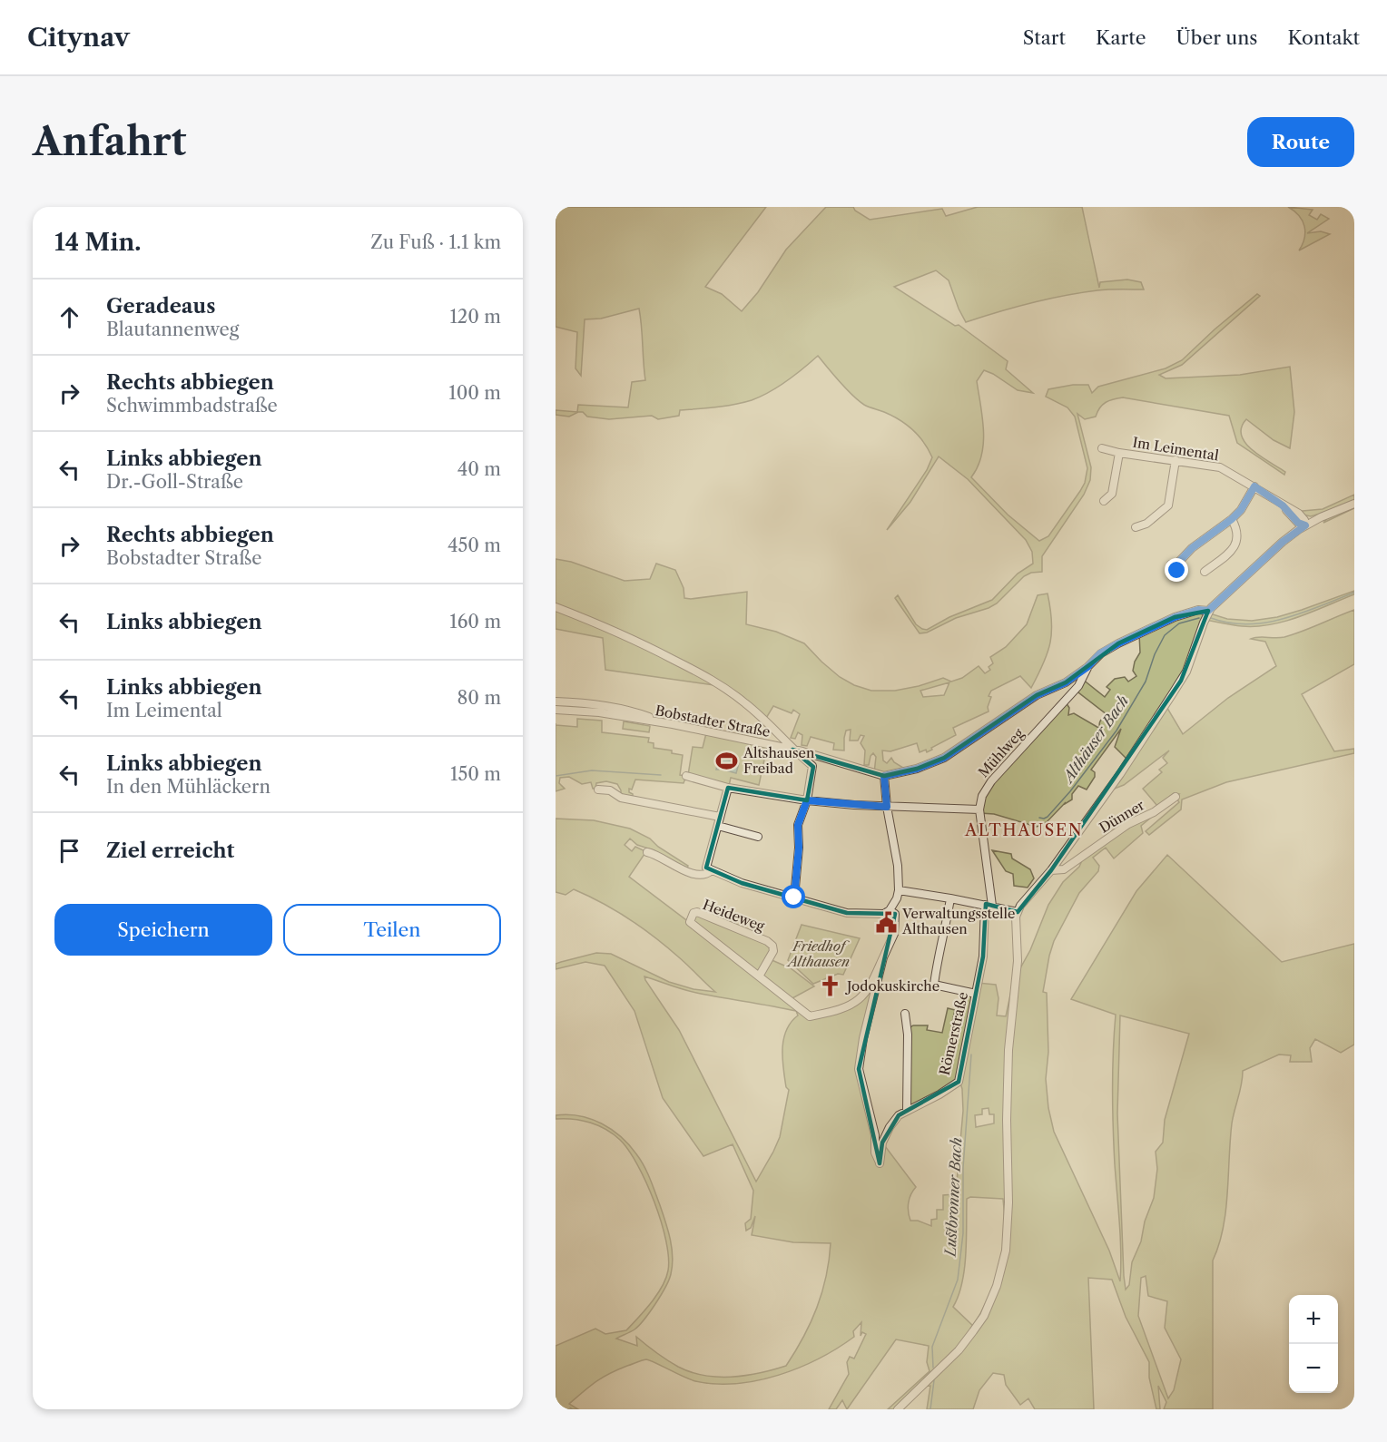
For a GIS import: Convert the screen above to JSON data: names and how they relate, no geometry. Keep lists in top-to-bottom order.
{
  "streets": {
    "street": [
      "Im Leimental",
      "Bobstadter Straße",
      "Mühlweg",
      "Dünner",
      "Heideweg",
      "Römerstraße"
    ]
  },
  "crossings": [
    ["Bobstadter Straße", "Mühlweg"],
    ["Mühlweg", "Römerstraße"]
  ],
  "districts": ["ALTHAUSEN"],
  "water": ["Althäuser Bach", "Lustbronner Bach"],
  "parks": ["Friedhof Althausen"],
  "places": {
    "sports": ["Altshausen Freibad"],
    "public building": ["Verwaltungsstelle Althausen"],
    "church": ["Jodokuskirche"]
  },
  "page": {
    "header": "Citynav",
    "nav": [
      "Start",
      "Karte",
      "Über uns",
      "Kontakt"
    ],
    "buttons": [
      "Route",
      ["Speichern", "Teilen"]
    ],
    "title": "Anfahrt",
    "heading": ["14 Min.", "Zu Fuß · 1.1 km"],
    "list": [
      ["Geradeaus", "Blautannenweg", "120 m"],
      ["Rechts abbiegen", "Schwimmbadstraße", "100 m"],
      ["Links abbiegen", "Dr.-Goll-Straße", "40 m"],
      ["Rechts abbiegen", "Bobstadter Straße", "450 m"],
      ["Links abbiegen", "160 m"],
      ["Links abbiegen", "Im Leimental", "80 m"],
      ["Links abbiegen", "In den Mühläckern", "150 m"],
      "Ziel erreicht"
    ],
    "map_buttons": ["+", "−"]
  }
}
